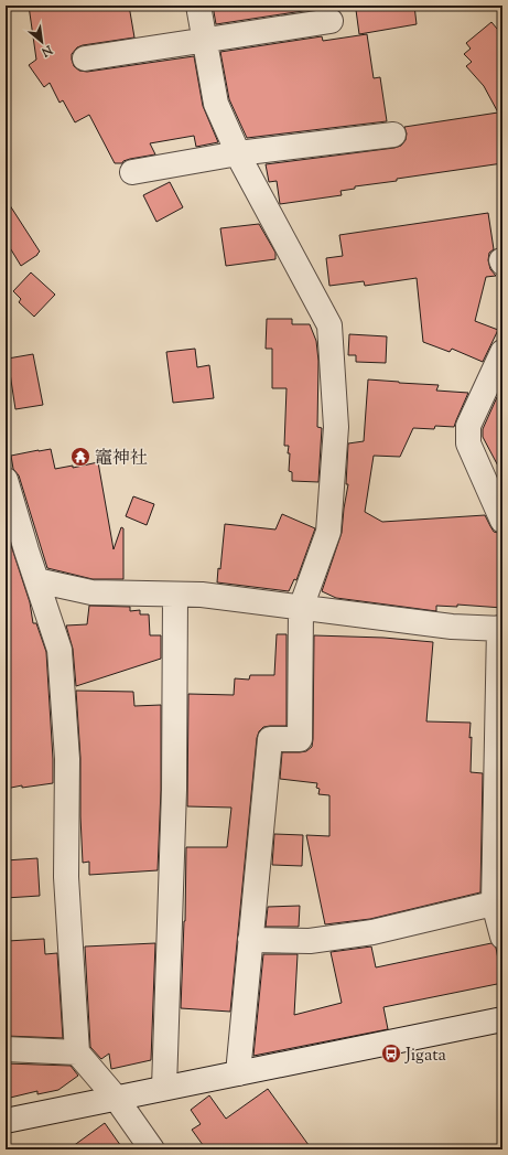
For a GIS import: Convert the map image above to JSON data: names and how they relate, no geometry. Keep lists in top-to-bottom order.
{
  "places": {
    "temple": ["竈神社"],
    "bus stop": ["Jigata"]
  },
  "north": "bottom right"
}
